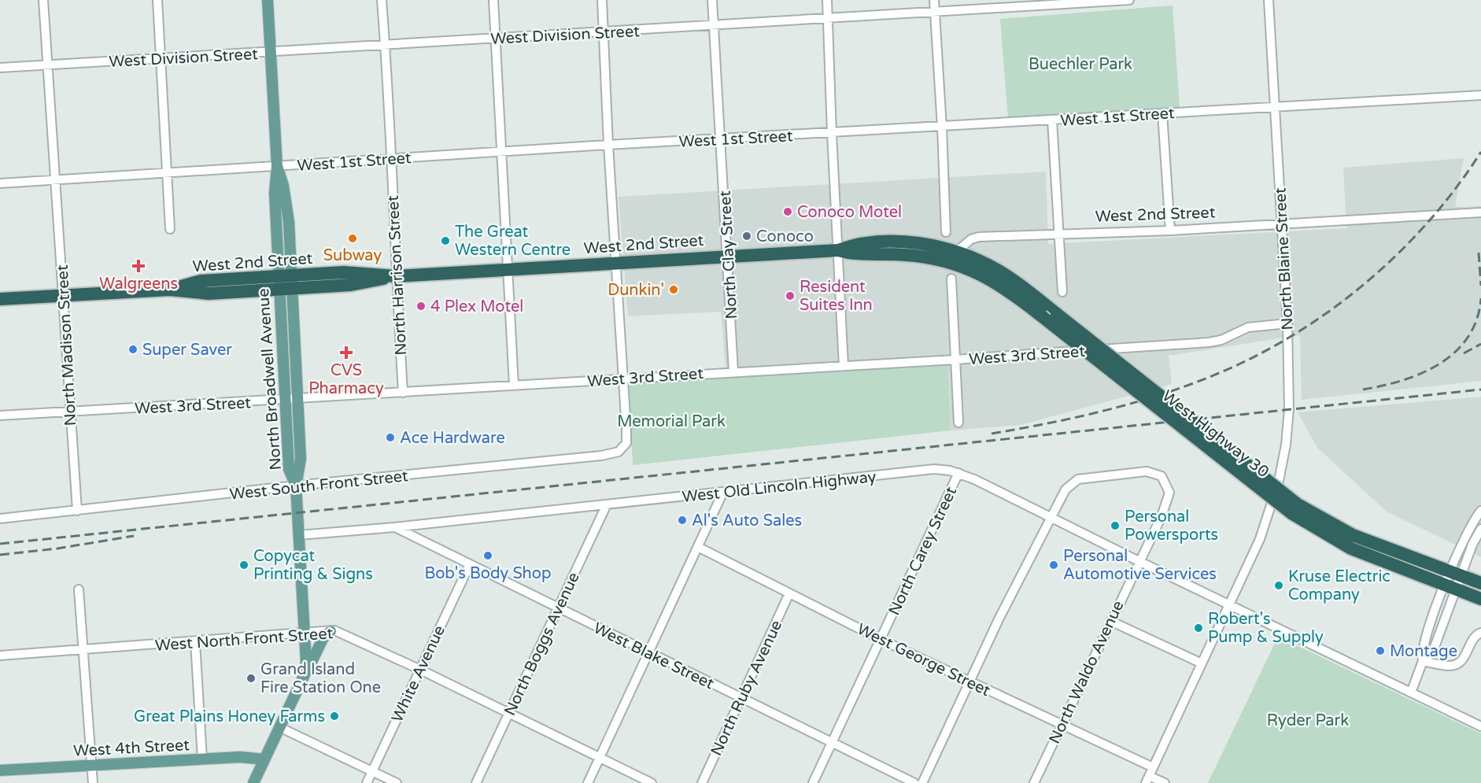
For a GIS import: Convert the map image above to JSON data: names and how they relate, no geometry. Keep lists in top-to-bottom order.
{
  "streets": {
    "highway": ["West 2nd Street", "West Highway 30"],
    "main road": ["North Broadwell Avenue", "West 4th Street"],
    "street": [
      "West Division Street",
      "West 1st Street",
      "North Clay Street",
      "North Blaine Street",
      "North Harrison Street",
      "North Madison Street",
      "West 3rd Street",
      "West South Front Street",
      "West Old Lincoln Highway",
      "North Carey Street",
      "West North Front Street",
      "North Boggs Avenue",
      "West Blake Street",
      "West George Street",
      "North Waldo Avenue",
      "White Avenue",
      "North Ruby Avenue"
    ]
  },
  "crossings": [
    ["West Division Street", "North Clay Street"],
    ["West Division Street", "North Harrison Street"],
    ["West Division Street", "North Madison Street"],
    ["West Division Street", "North Broadwell Avenue"],
    ["West 1st Street", "North Clay Street"],
    ["West 1st Street", "North Blaine Street"],
    ["West 1st Street", "North Harrison Street"],
    ["West 1st Street", "North Madison Street"],
    ["West 1st Street", "North Broadwell Avenue"],
    ["West 2nd Street", "North Clay Street"],
    ["West 2nd Street", "North Blaine Street"],
    ["West 2nd Street", "North Harrison Street"],
    ["West 2nd Street", "North Madison Street"],
    ["West 2nd Street", "North Broadwell Avenue"],
    ["West 2nd Street", "West Highway 30"],
    ["North Clay Street", "West 3rd Street"],
    ["North Blaine Street", "West 3rd Street"],
    ["North Blaine Street", "West Old Lincoln Highway"],
    ["North Blaine Street", "West George Street"],
    ["North Harrison Street", "West 3rd Street"],
    ["North Madison Street", "West 3rd Street"],
    ["North Madison Street", "West South Front Street"],
    ["West 3rd Street", "North Broadwell Avenue"],
    ["West 3rd Street", "West South Front Street"],
    ["North Broadwell Avenue", "West South Front Street"],
    ["North Broadwell Avenue", "West Old Lincoln Highway"],
    ["North Broadwell Avenue", "West North Front Street"],
    ["North Broadwell Avenue", "West 4th Street"],
    ["West Old Lincoln Highway", "North Carey Street"],
    ["West Old Lincoln Highway", "North Boggs Avenue"],
    ["West Old Lincoln Highway", "West Blake Street"],
    ["West Old Lincoln Highway", "North Waldo Avenue"],
    ["North Carey Street", "West Blake Street"],
    ["North Carey Street", "West George Street"],
    ["West North Front Street", "North Boggs Avenue"],
    ["West North Front Street", "White Avenue"],
    ["North Boggs Avenue", "West Blake Street"],
    ["West Blake Street", "White Avenue"],
    ["West Blake Street", "North Ruby Avenue"],
    ["West George Street", "North Waldo Avenue"],
    ["West George Street", "North Ruby Avenue"]
  ],
  "parks": ["Buechler Park", "Memorial Park", "Ryder Park"],
  "places": {
    "other": [
      "Conoco Motel",
      "Conoco",
      "Subway",
      "The Great Western Centre",
      "Dunkin'",
      "Resident Suites Inn",
      "4 Plex Motel",
      "Super Saver",
      "Ace Hardware",
      "Al's Auto Sales",
      "Personal Powersports",
      "Bob's Body Shop",
      "Copycat Printing & Signs",
      "Personal Automotive Services",
      "Kruse Electric Company",
      "Robert's Pump & Supply",
      "Montage",
      "Grand Island Fire Station One",
      "Great Plains Honey Farms"
    ],
    "health": ["Walgreens", "CVS Pharmacy"]
  }
}
